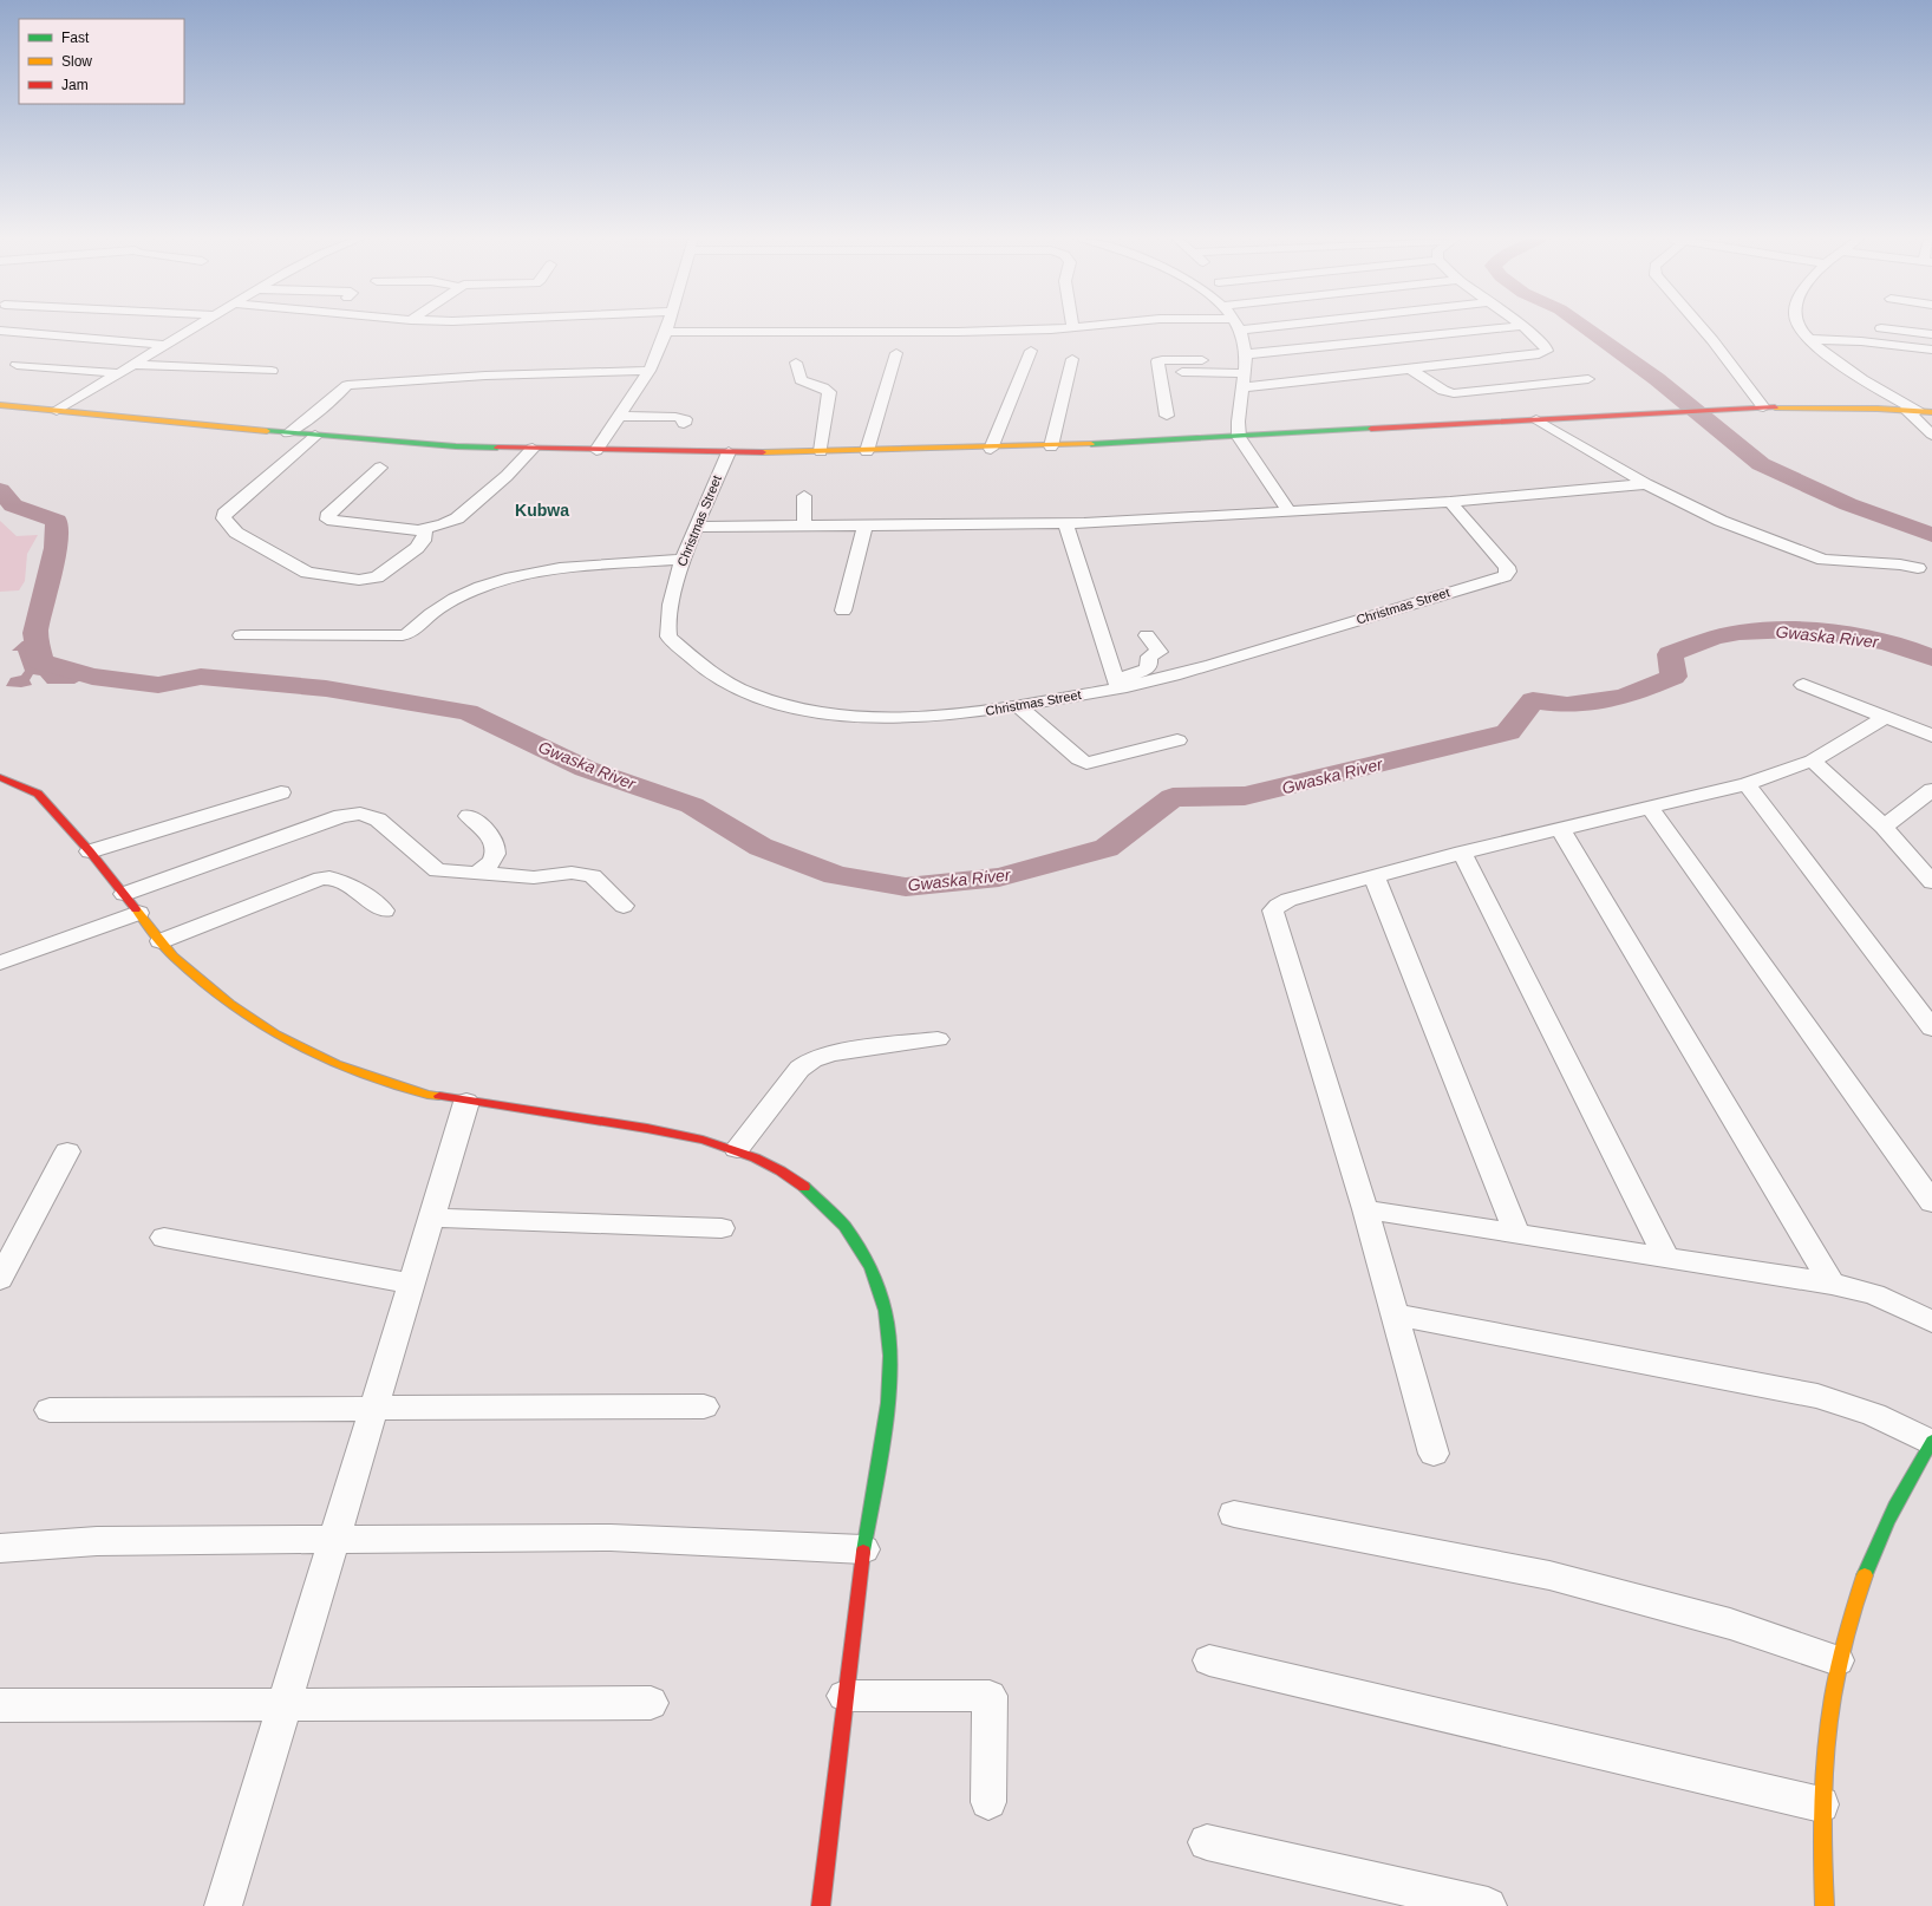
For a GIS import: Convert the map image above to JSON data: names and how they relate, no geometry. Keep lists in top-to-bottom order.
{
  "streets": {
    "street": ["Christmas Street"]
  },
  "districts": ["Kubwa"],
  "water": ["Gwaska River"],
  "legend": ["Fast", "Slow", "Jam"]
}
